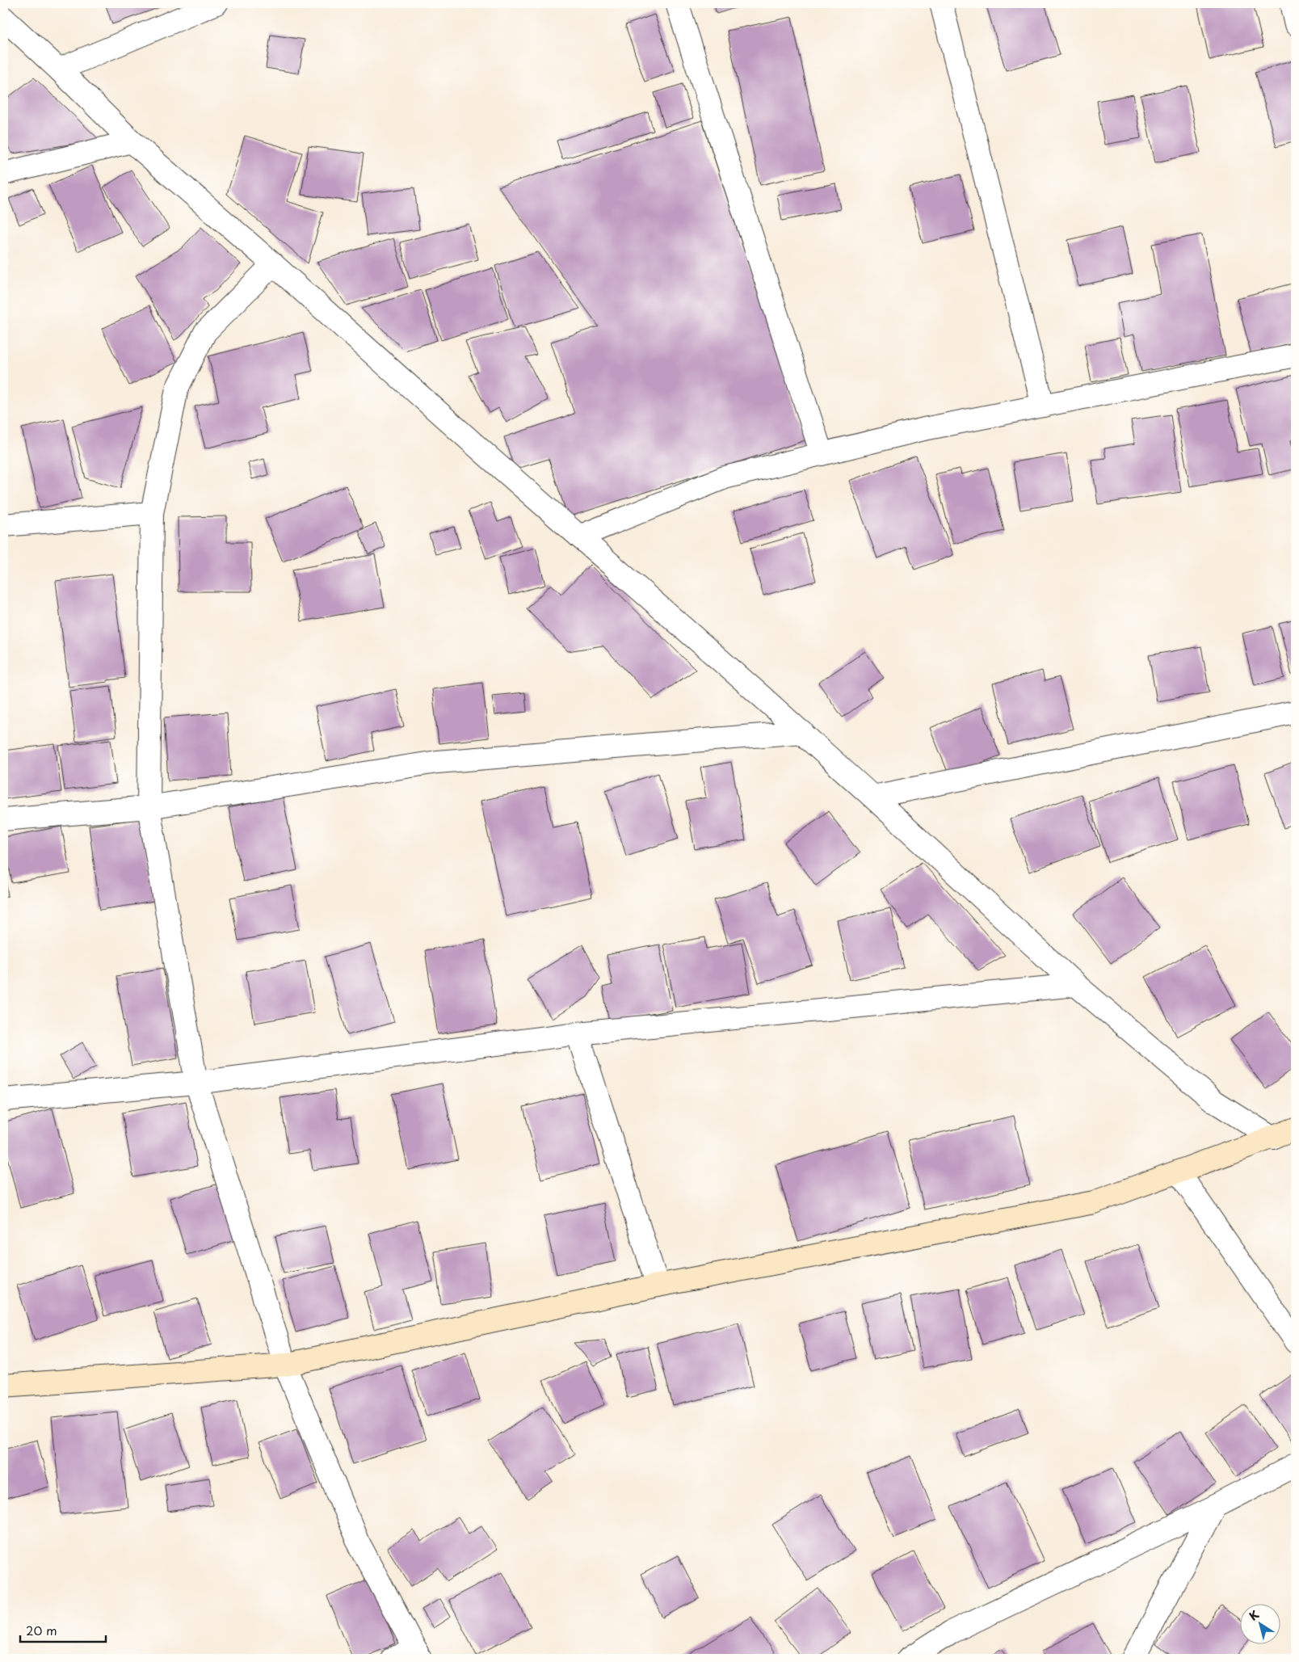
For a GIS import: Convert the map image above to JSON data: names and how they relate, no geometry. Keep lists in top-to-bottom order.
{
  "scale_bar": "20 m",
  "north": "top left"
}
